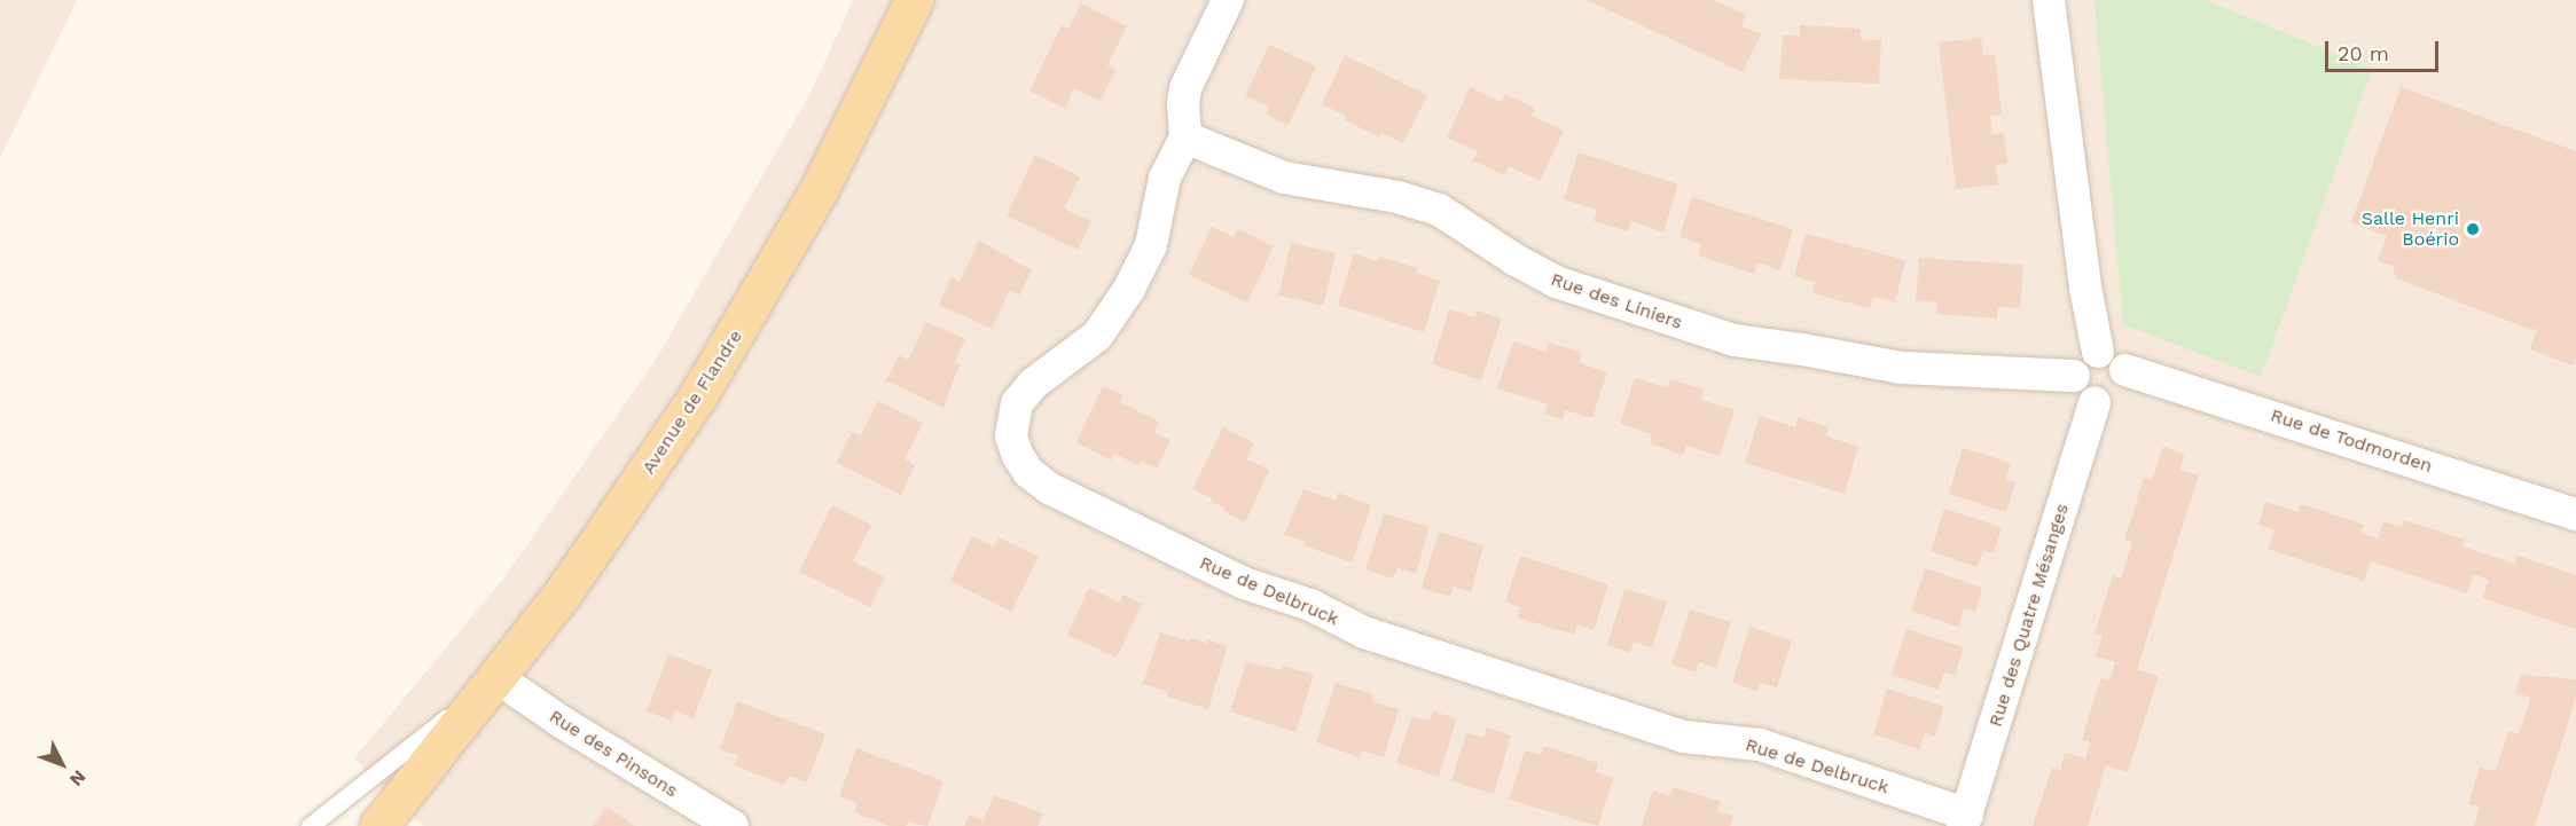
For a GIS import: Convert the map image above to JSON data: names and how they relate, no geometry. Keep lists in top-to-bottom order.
{
  "streets": {
    "main road": ["Avenue de Flandre"],
    "street": [
      "Rue des Liniers",
      "Rue de Todmorden",
      "Rue de Delbruck",
      "Rue des Quatre Mésanges",
      "Rue des Pinsons"
    ]
  },
  "crossings": [
    ["Rue des Liniers", "Rue de Todmorden"],
    ["Rue des Liniers", "Rue de Delbruck"],
    ["Rue des Liniers", "Rue des Quatre Mésanges"],
    ["Avenue de Flandre", "Rue des Pinsons"],
    ["Rue de Todmorden", "Rue des Quatre Mésanges"],
    ["Rue de Delbruck", "Rue des Quatre Mésanges"]
  ],
  "places": ["Salle Henri Boério"],
  "scale_bar": "20 m",
  "north": "bottom right"
}
